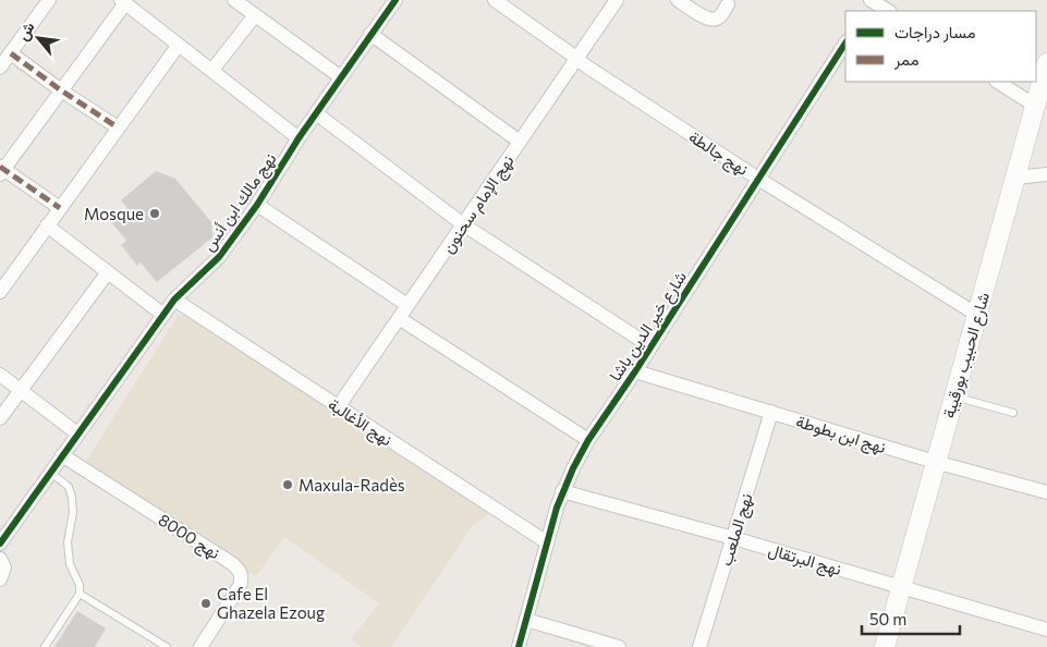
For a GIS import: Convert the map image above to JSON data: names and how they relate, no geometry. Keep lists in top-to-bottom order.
{
  "streets": {
    "street": [
      "نهج جالطة",
      "نهج مالك ابن أنس",
      "نهج الإمام سحنون",
      "شارع خير الدين باشا",
      "شارع الحبيب بورقيبة",
      "نهج الأغالبة",
      "نهج ابن بطوطة",
      "نهج الملعب",
      "نهج 8000",
      "نهج البرتقال"
    ]
  },
  "crossings": [
    ["نهج جالطة", "نهج الإمام سحنون"],
    ["نهج جالطة", "شارع خير الدين باشا"],
    ["نهج جالطة", "شارع الحبيب بورقيبة"],
    ["نهج مالك ابن أنس", "نهج الأغالبة"],
    ["نهج مالك ابن أنس", "نهج 8000"],
    ["نهج الإمام سحنون", "نهج الأغالبة"],
    ["شارع خير الدين باشا", "نهج الأغالبة"],
    ["شارع خير الدين باشا", "نهج ابن بطوطة"],
    ["شارع خير الدين باشا", "نهج البرتقال"],
    ["شارع الحبيب بورقيبة", "نهج ابن بطوطة"],
    ["شارع الحبيب بورقيبة", "نهج البرتقال"],
    ["نهج ابن بطوطة", "نهج الملعب"],
    ["نهج الملعب", "نهج البرتقال"]
  ],
  "places": ["Mosque", "Maxula-Radès", "Cafe El Ghazela Ezoug"],
  "legend": ["مسار دراجات", "ممر"],
  "scale_bar": "50 m",
  "north": "top left"
}
